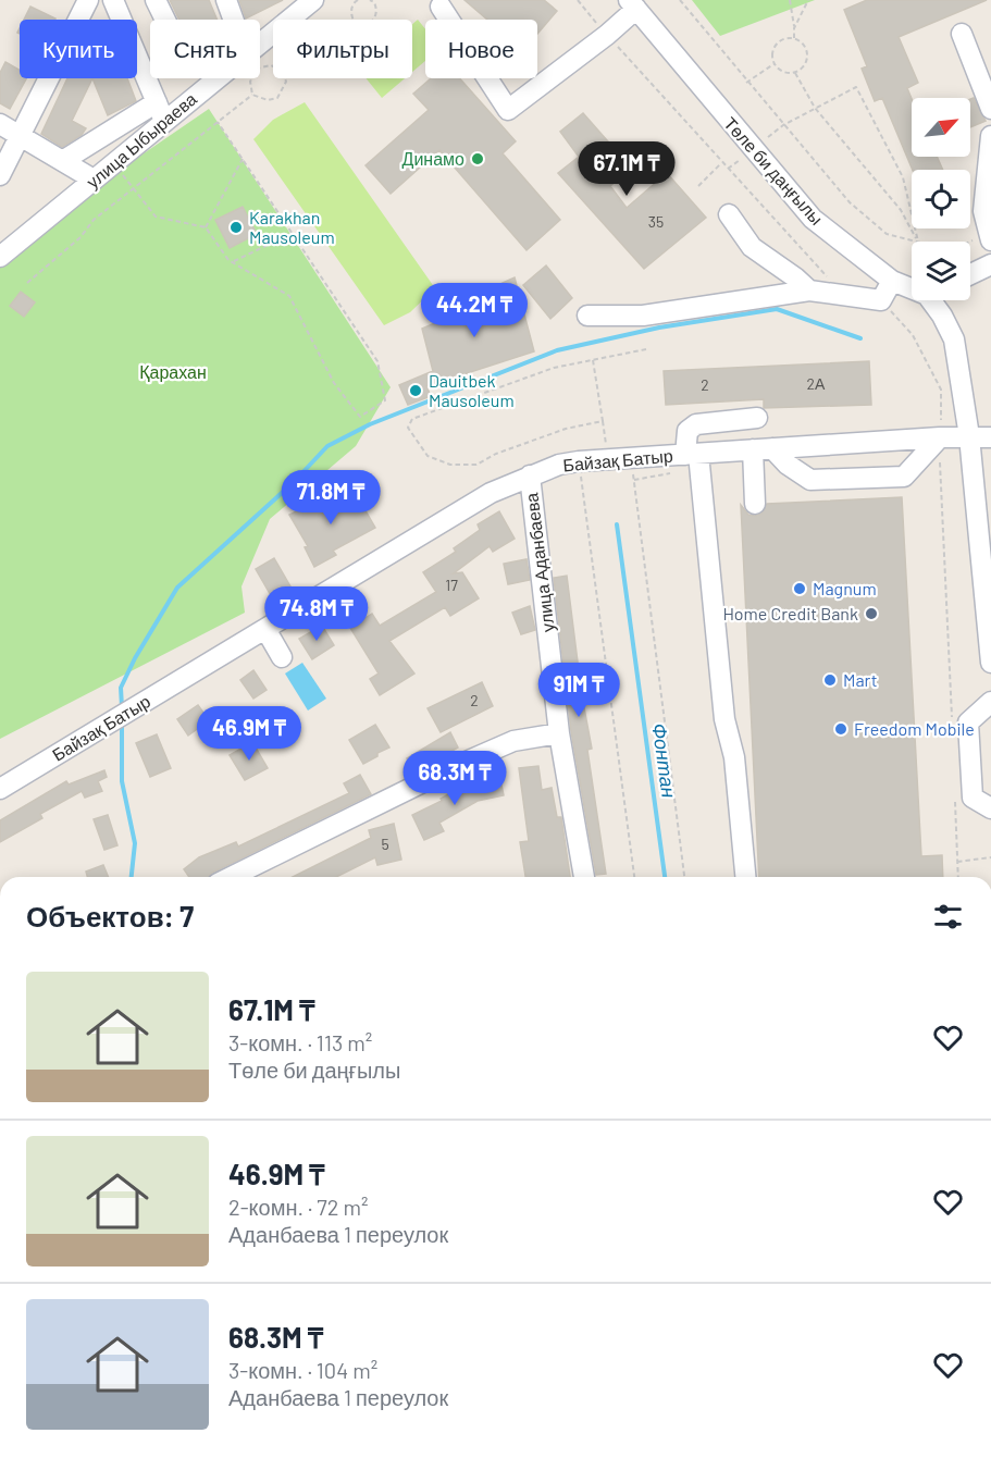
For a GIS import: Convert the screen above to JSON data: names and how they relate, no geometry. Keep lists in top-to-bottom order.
{
  "streets": {
    "street": [
      "улица Ыбыраева",
      "Төле би даңғылы",
      "Байзақ Батыр",
      "улица Аданбаева"
    ]
  },
  "crossings": [
    ["Төле би даңғылы", "Байзақ Батыр"],
    ["Байзақ Батыр", "улица Аданбаева"]
  ],
  "water": ["Фонтан"],
  "parks": ["Қарахан"],
  "places": [
    "Динамо",
    "Karakhan Mausoleum",
    "Dauitbek Mausoleum",
    "Magnum",
    "Home Credit Bank",
    "Mart",
    "Freedom Mobile"
  ],
  "house_numbers": [
    "35",
    "2А",
    "2",
    "17",
    "2",
    "5"
  ],
  "north": "top right",
  "page": {
    "chip": [
      "Купить",
      "Снять",
      "Фильтры",
      "Новое"
    ],
    "price": [
      "67.1M ₸",
      "44.2M ₸",
      "71.8M ₸",
      "74.8M ₸",
      "91M ₸",
      "46.9M ₸",
      "68.3M ₸"
    ],
    "heading": "Объектов: 7",
    "list": [
      {
        "name": "67.1M ₸",
        "note": "3-комн. · 113 m² · Төле би даңғылы"
      },
      {
        "name": "46.9M ₸",
        "note": "2-комн. · 72 m² · Аданбаева 1 переулок"
      },
      {
        "name": "68.3M ₸",
        "note": "3-комн. · 104 m² · Аданбаева 1 переулок"
      }
    ]
  }
}
